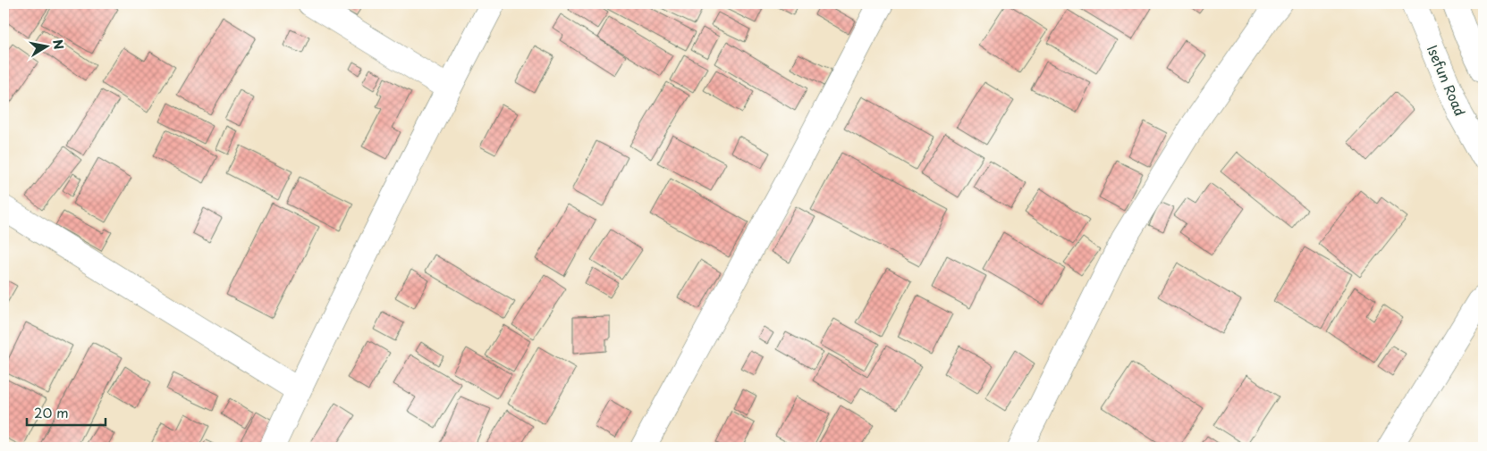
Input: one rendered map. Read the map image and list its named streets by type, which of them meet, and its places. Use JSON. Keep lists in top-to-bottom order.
{
  "streets": {
    "street": ["Isefun Road"]
  },
  "scale_bar": "20 m",
  "north": "right"
}
